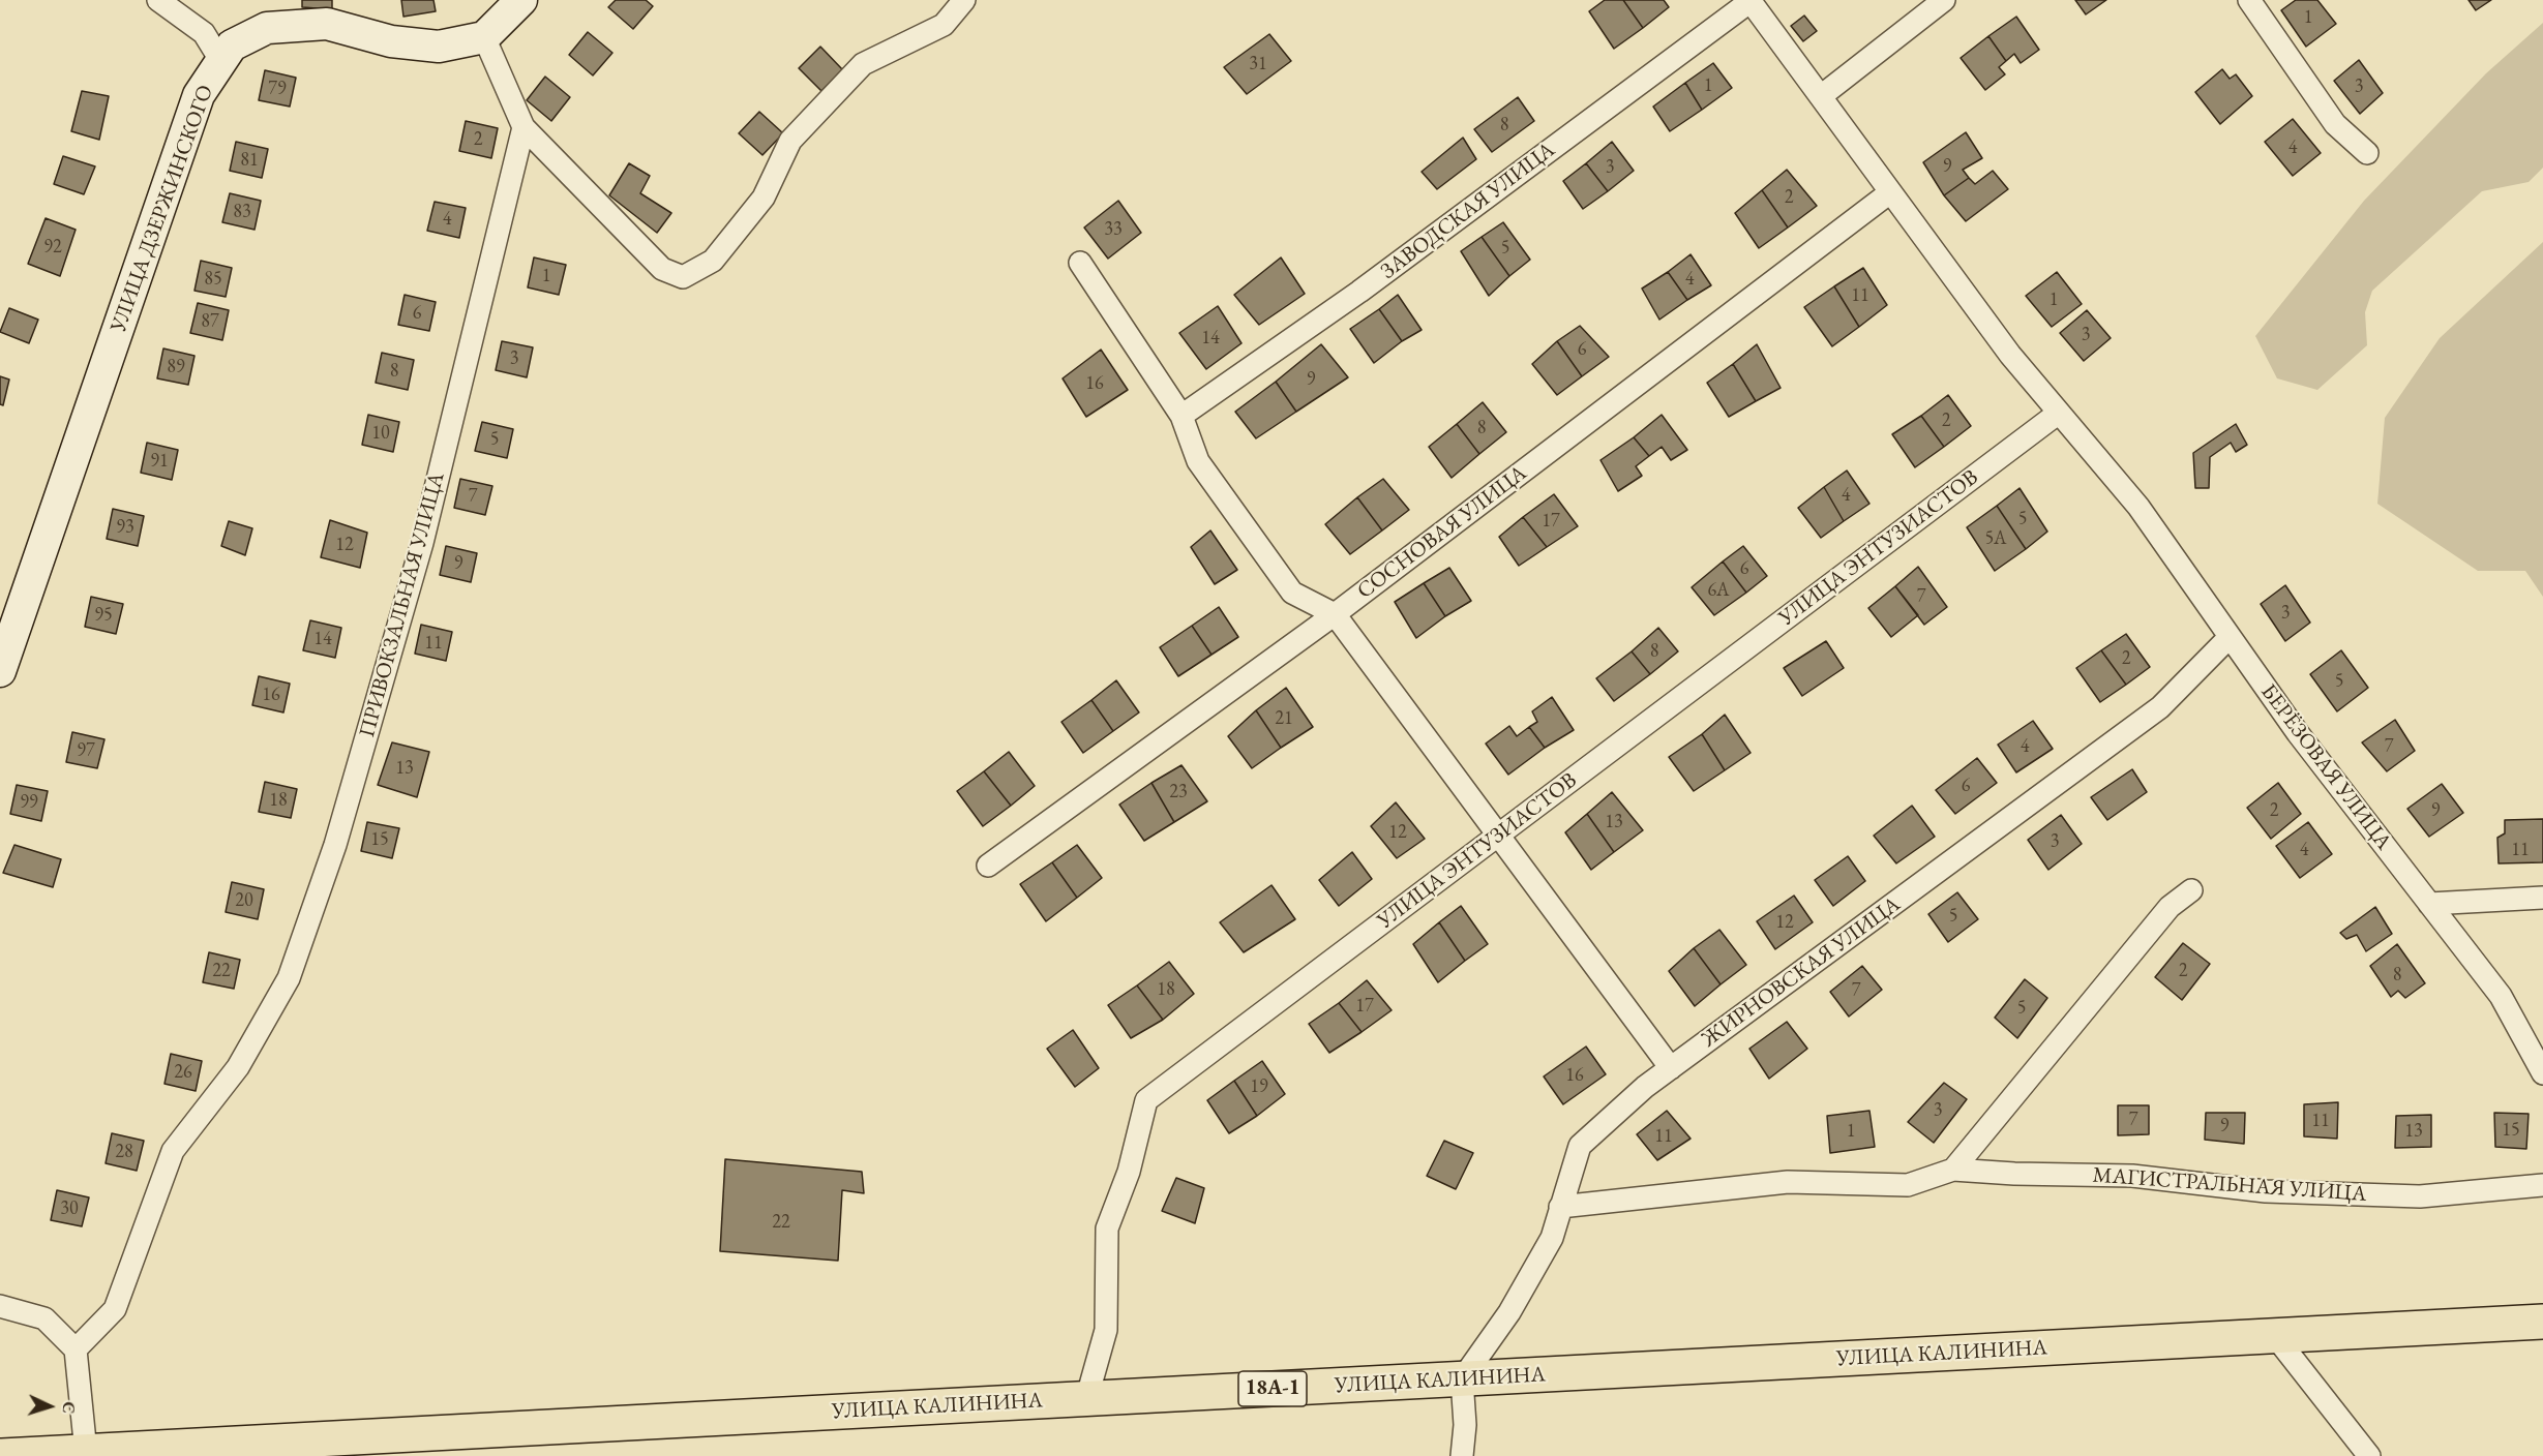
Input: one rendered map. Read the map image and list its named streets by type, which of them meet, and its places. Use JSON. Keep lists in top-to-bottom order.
{
  "streets": {
    "main road": ["УЛИЦА КАЛИНИНА", "18А-1"],
    "street": [
      "УЛИЦА ДЗЕРЖИНСКОГО",
      "ЗАВОДСКАЯ УЛИЦА",
      "СОСНОВАЯ УЛИЦА",
      "УЛИЦА ЭНТУЗИАСТОВ",
      "ПРИВОКЗАЛЬНАЯ УЛИЦА",
      "БЕРЁЗОВАЯ УЛИЦА",
      "ЖИРНОВСКАЯ УЛИЦА",
      "МАГИСТРАЛЬНАЯ УЛИЦА"
    ]
  },
  "crossings": [
    ["ЗАВОДСКАЯ УЛИЦА", "БЕРЁЗОВАЯ УЛИЦА"],
    ["СОСНОВАЯ УЛИЦА", "БЕРЁЗОВАЯ УЛИЦА"],
    ["УЛИЦА ЭНТУЗИАСТОВ", "БЕРЁЗОВАЯ УЛИЦА"],
    ["УЛИЦА ЭНТУЗИАСТОВ", "УЛИЦА КАЛИНИНА"],
    ["БЕРЁЗОВАЯ УЛИЦА", "ЖИРНОВСКАЯ УЛИЦА"],
    ["ЖИРНОВСКАЯ УЛИЦА", "МАГИСТРАЛЬНАЯ УЛИЦА"],
    ["ЖИРНОВСКАЯ УЛИЦА", "УЛИЦА КАЛИНИНА"]
  ],
  "house_numbers": [
    "1",
    "31",
    "1",
    "3",
    "79",
    "8",
    "2",
    "4",
    "81",
    "9",
    "3",
    "2",
    "83",
    "4",
    "33",
    "92",
    "5",
    "1",
    "85",
    "4",
    "11",
    "1",
    "6",
    "87",
    "3",
    "14",
    "6",
    "3",
    "89",
    "8",
    "9",
    "16",
    "2",
    "8",
    "10",
    "5",
    "91",
    "4",
    "7",
    "5",
    "17",
    "93",
    "5А",
    "12",
    "9",
    "6",
    "6А",
    "7",
    "3",
    "95",
    "14",
    "11",
    "8",
    "2",
    "5",
    "16",
    "21",
    "4",
    "7",
    "97",
    "13",
    "6",
    "23",
    "18",
    "99",
    "2",
    "9",
    "13",
    "12",
    "15",
    "3",
    "4",
    "11",
    "20",
    "5",
    "12",
    "22",
    "2",
    "8",
    "18",
    "7",
    "17",
    "5",
    "26",
    "16",
    "19",
    "3",
    "7",
    "11",
    "9",
    "15",
    "1",
    "13",
    "11",
    "28",
    "30",
    "22"
  ],
  "north": "right"
}
